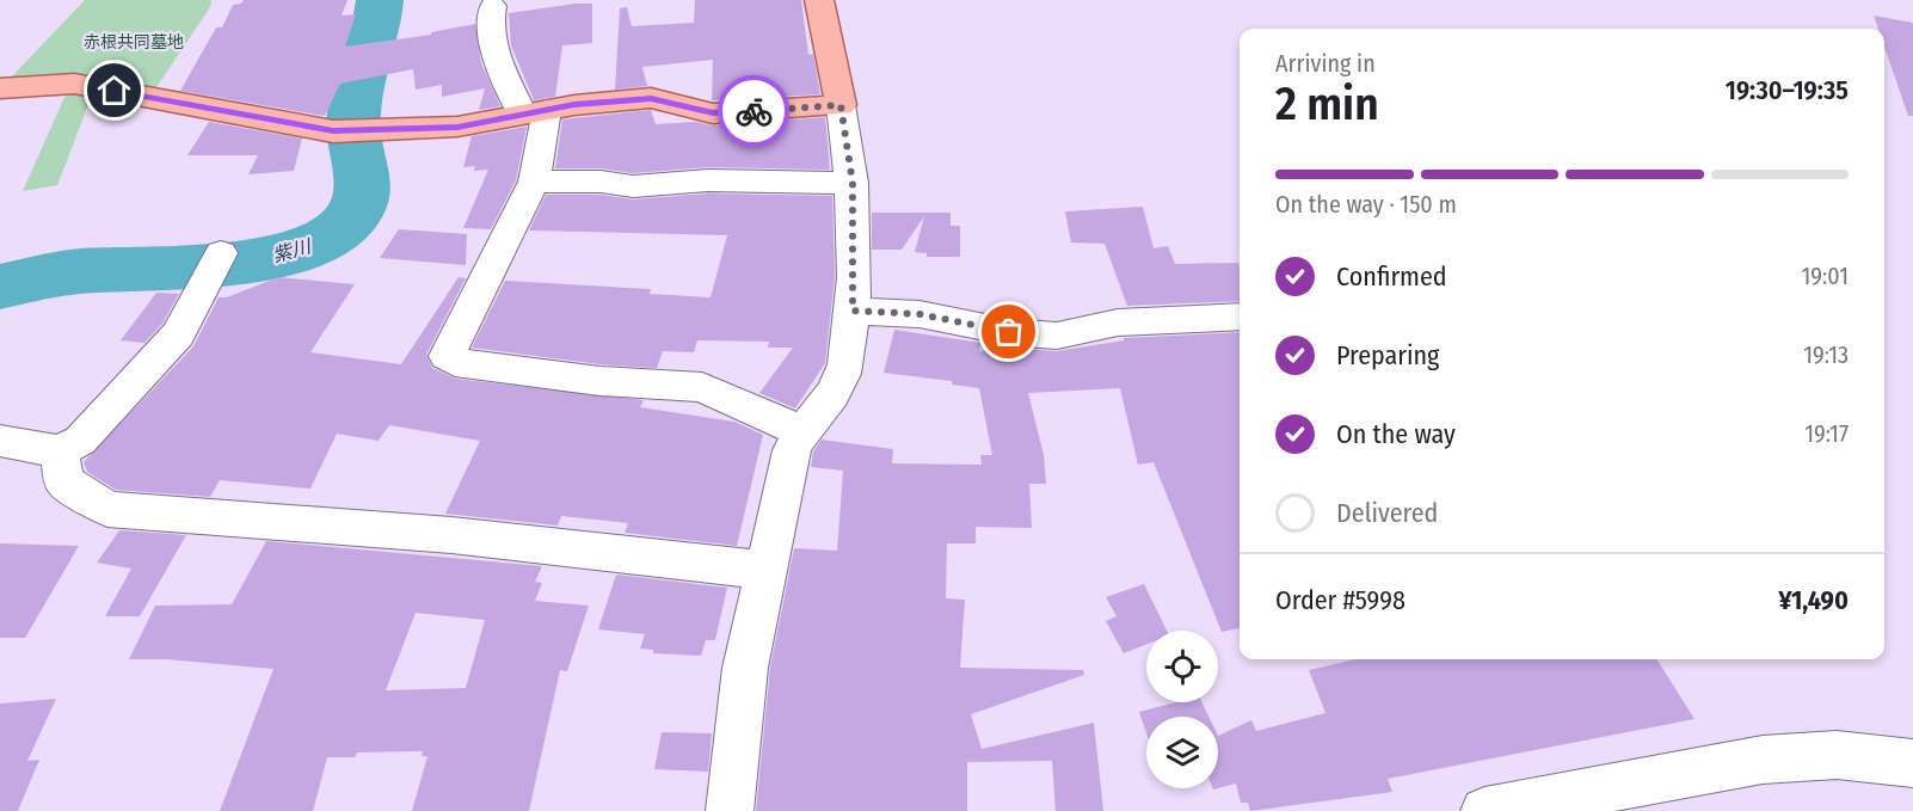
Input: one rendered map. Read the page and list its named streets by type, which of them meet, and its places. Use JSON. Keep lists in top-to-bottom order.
{
  "water": ["紫川"],
  "parks": ["赤根共同墓地"],
  "page": {
    "heading": ["2 min", "Arriving in", "19:30–19:35"],
    "panel": ["Order #5998", "¥1,490"],
    "bar": "On the way · 150 m",
    "list": [
      ["Confirmed", "19:01"],
      ["Preparing", "19:13"],
      ["On the way", "19:17"],
      "Delivered"
    ]
  }
}
